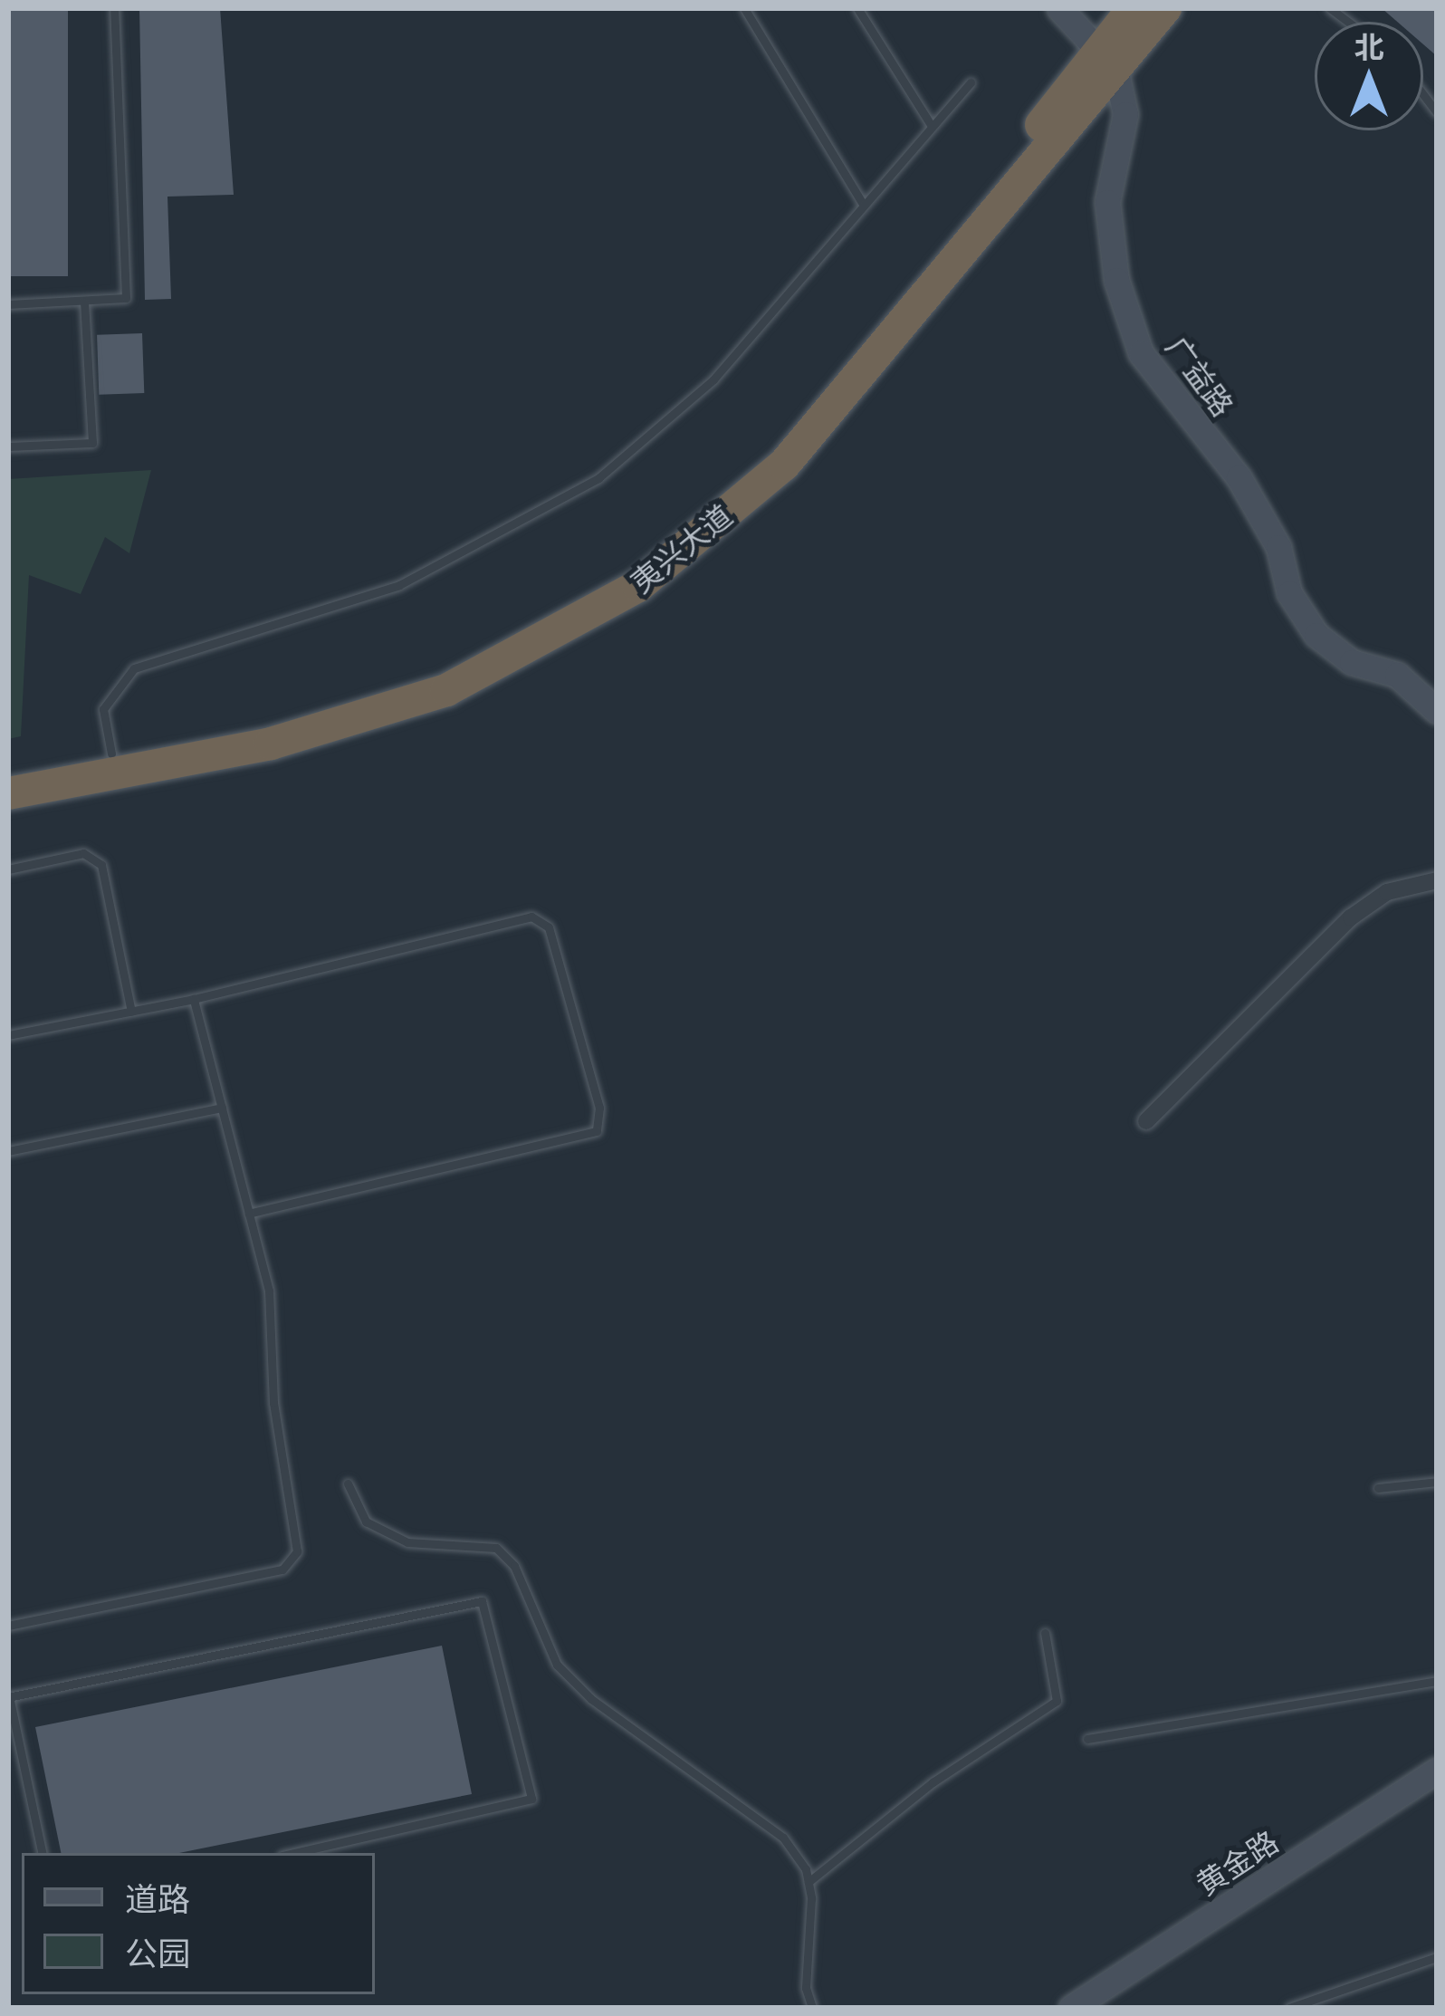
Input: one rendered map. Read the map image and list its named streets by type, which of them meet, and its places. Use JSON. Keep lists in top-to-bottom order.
{
  "streets": {
    "highway": ["夷兴大道"],
    "street": ["广益路", "黄金路"]
  },
  "crossings": [
    ["广益路", "夷兴大道"]
  ],
  "legend": ["道路", "公园"],
  "north": "top"
}
